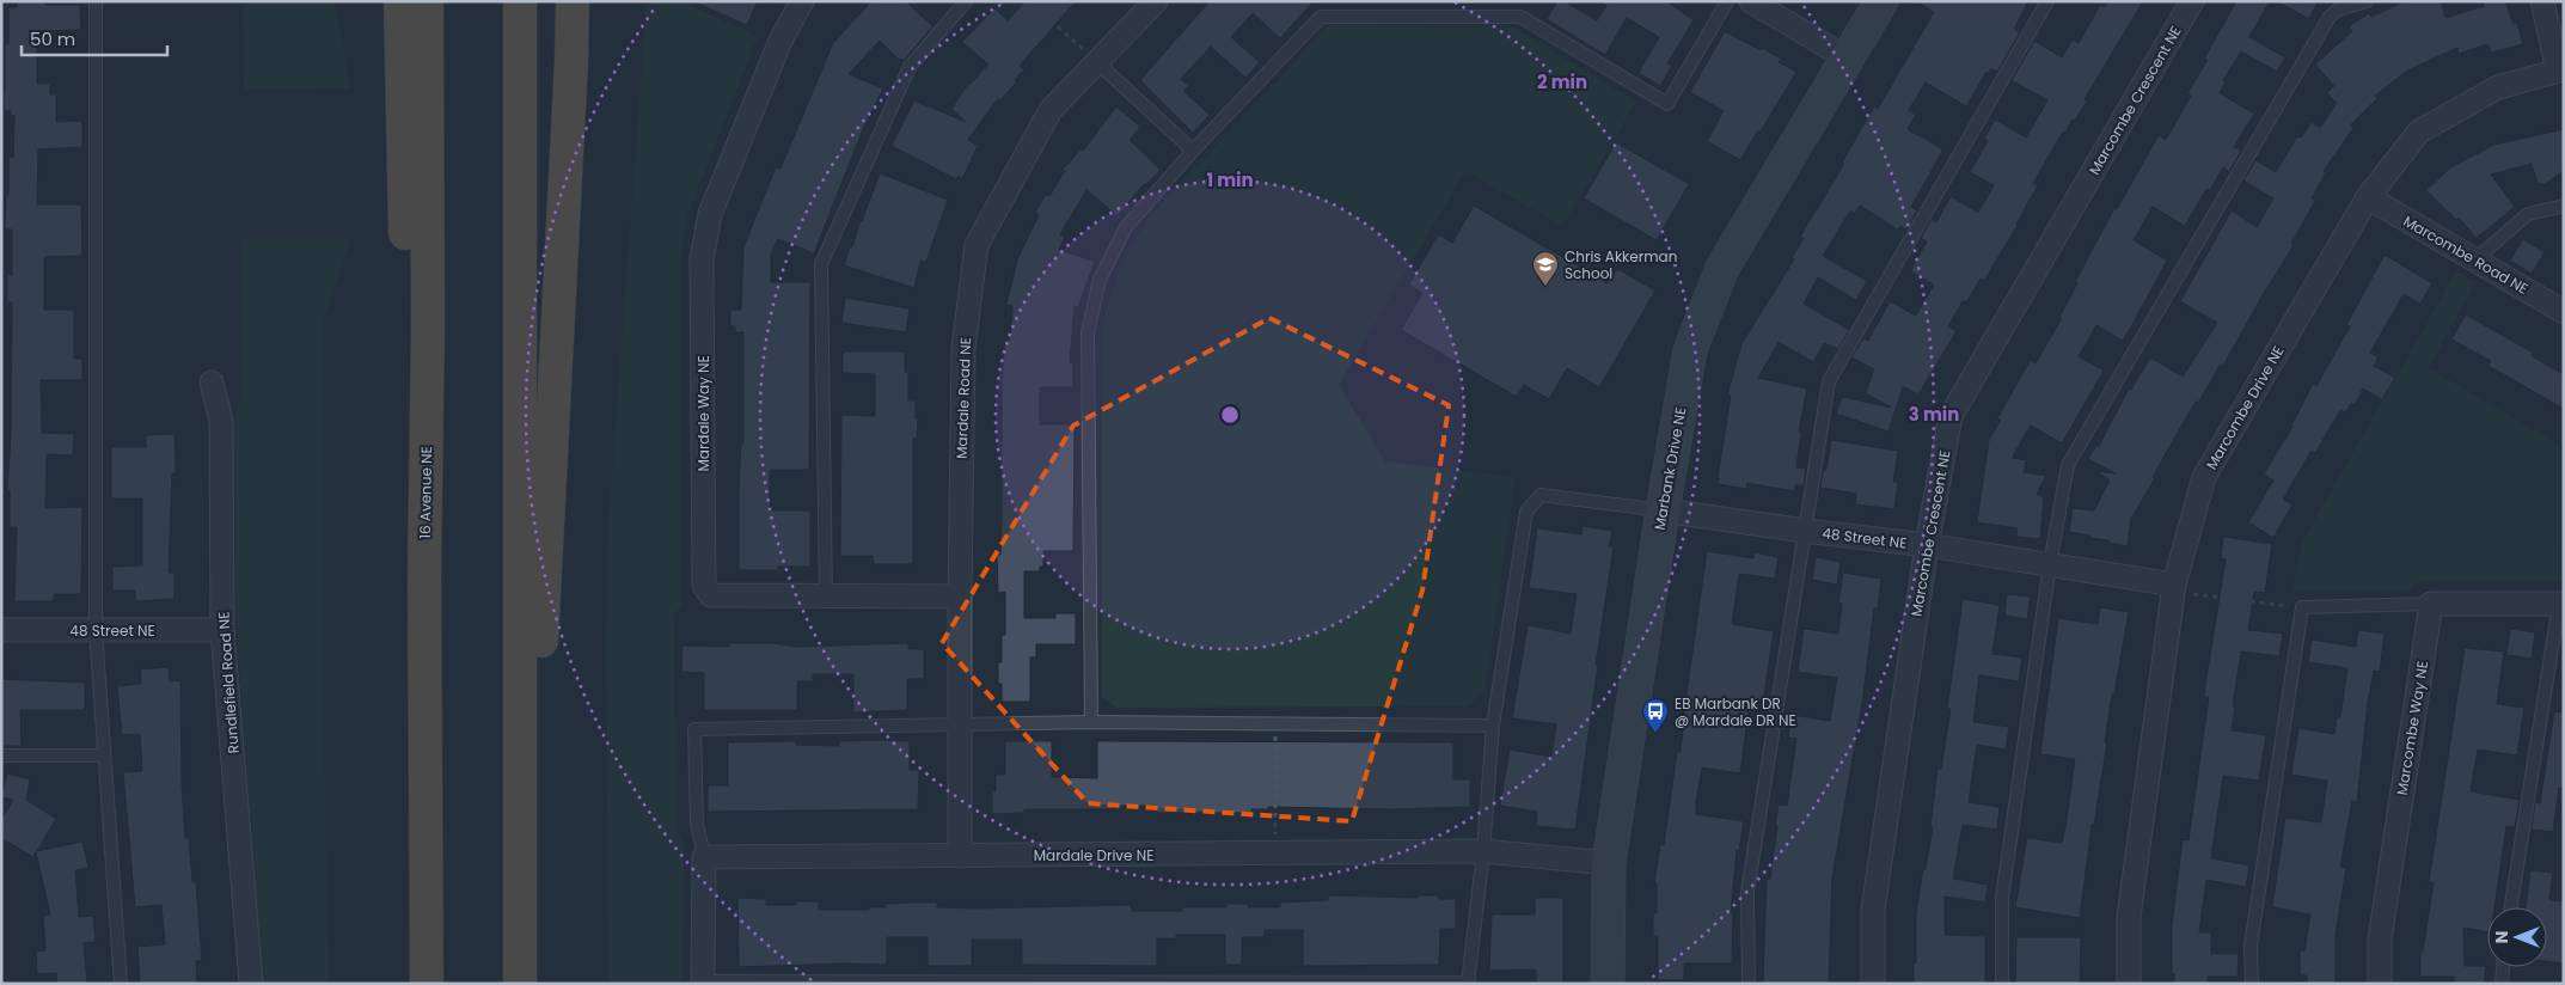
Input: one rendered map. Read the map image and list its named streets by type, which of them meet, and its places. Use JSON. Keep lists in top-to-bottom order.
{
  "streets": {
    "highway": ["16 Avenue NE"],
    "street": [
      "Marcombe Crescent NE",
      "Marcombe Road NE",
      "Mardale Road NE",
      "Marcombe Drive NE",
      "Mardale Way NE",
      "Marbank Drive NE",
      "48 Street NE",
      "Rundlefield Road NE",
      "Marcombe Way NE",
      "Mardale Drive NE"
    ]
  },
  "crossings": [
    ["Marcombe Crescent NE", "48 Street NE"],
    ["Marcombe Road NE", "Marcombe Drive NE"],
    ["Mardale Road NE", "Mardale Way NE"],
    ["Mardale Road NE", "Mardale Drive NE"],
    ["Marcombe Drive NE", "48 Street NE"],
    ["Marbank Drive NE", "48 Street NE"],
    ["Marbank Drive NE", "Mardale Drive NE"],
    ["48 Street NE", "Rundlefield Road NE"]
  ],
  "places": {
    "school or university": ["Chris Akkerman School"],
    "bus stop": ["EB Marbank DR @ Mardale DR NE"]
  },
  "scale_bar": "50 m",
  "north": "left",
  "rings": ["2 min", "1 min", "3 min"]
}
